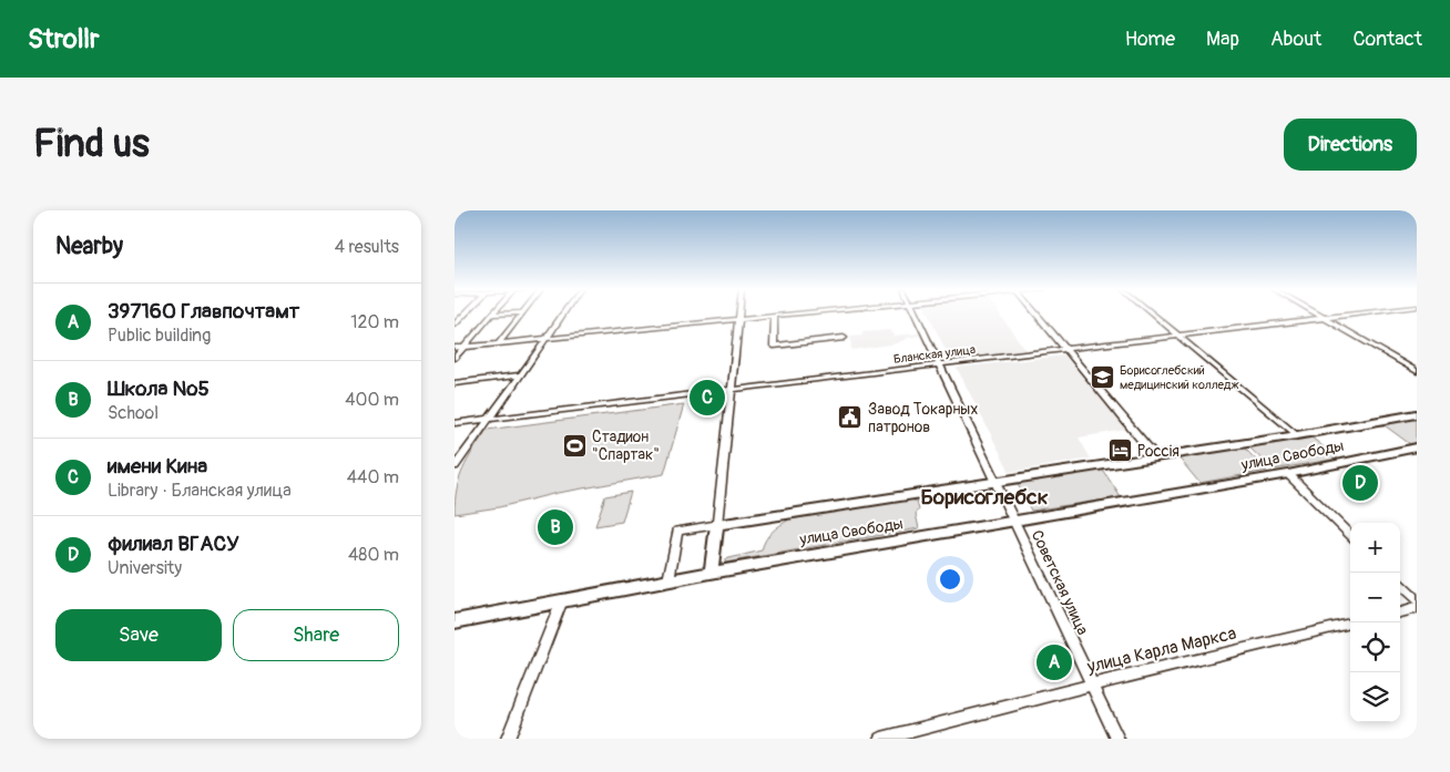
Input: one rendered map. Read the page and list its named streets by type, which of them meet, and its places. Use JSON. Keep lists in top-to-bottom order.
{
  "streets": {
    "main road": ["улица Свободы"],
    "street": ["Бланская улица", "Советская улица", "улица Карла Маркса"]
  },
  "crossings": [
    ["Бланская улица", "Советская улица"],
    ["улица Свободы", "Советская улица"],
    ["Советская улица", "улица Карла Маркса"]
  ],
  "districts": ["Борисоглебск"],
  "places": {
    "school or university": ["Борисоглебский медицинский колледж"],
    "public building": ["Завод Токарных патронов"],
    "sports": ["Стадион \"Спартак\""],
    "hotel": ["Россiя"]
  },
  "page": {
    "header": "Strollr",
    "nav": [
      "Home",
      "Map",
      "About",
      "Contact"
    ],
    "buttons": [
      "Directions",
      ["Save", "Share"]
    ],
    "title": "Find us",
    "heading": ["Nearby", "4 results"],
    "list": [
      {
        "mark": "A",
        "name": "397160 Главпочтамт",
        "note": "Public building",
        "value": "120 m"
      },
      {
        "mark": "B",
        "name": "Школа №5",
        "note": "School",
        "value": "400 m"
      },
      {
        "mark": "C",
        "name": "имени Кина",
        "note": "Library · Бланская улица",
        "value": "440 m"
      },
      {
        "mark": "D",
        "name": "филиал ВГАСУ",
        "note": "University",
        "value": "480 m"
      }
    ],
    "pins": [
      "C",
      "D",
      "B",
      "A"
    ],
    "map_buttons": ["+", "−"]
  }
}
